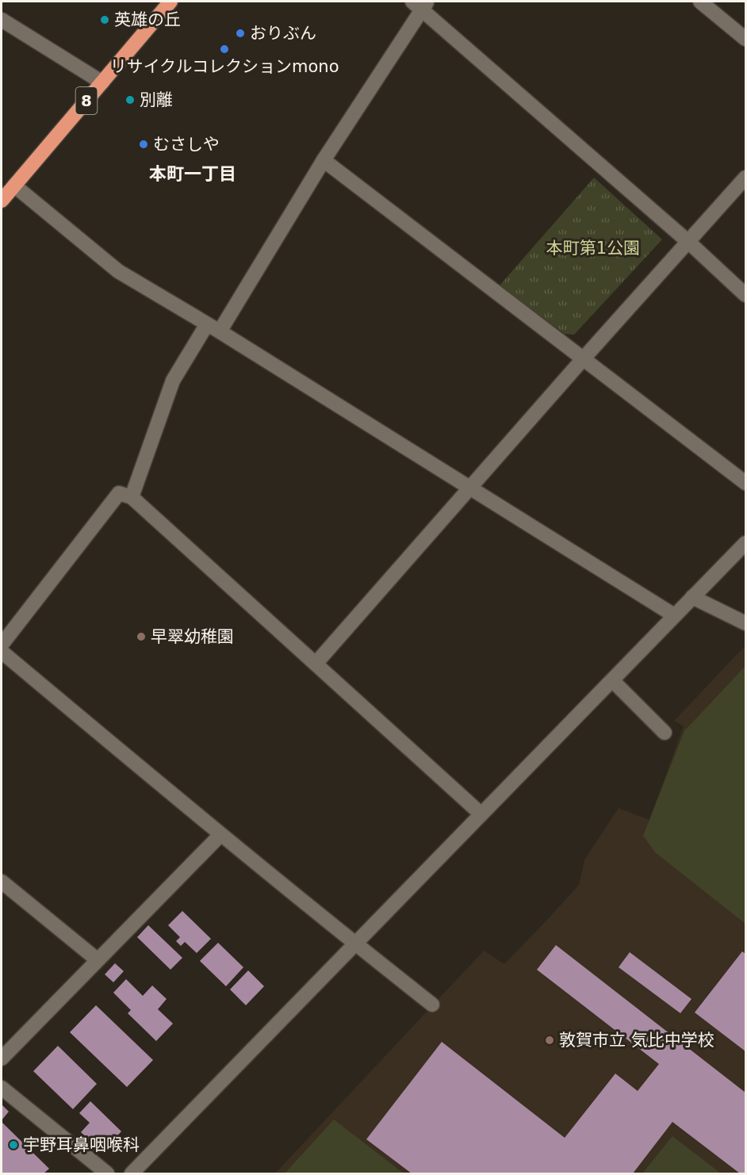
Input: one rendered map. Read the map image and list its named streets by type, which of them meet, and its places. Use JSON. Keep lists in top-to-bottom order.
{
  "streets": {
    "highway": ["8"]
  },
  "districts": ["本町一丁目"],
  "parks": ["本町第1公園"],
  "places": [
    "英雄の丘",
    "おりぶん",
    "リサイクルコレクションmono",
    "別離",
    "むさしや",
    "早翠幼稚園",
    "敦賀市立 気比中学校",
    "宇野耳鼻咽喉科"
  ]
}
